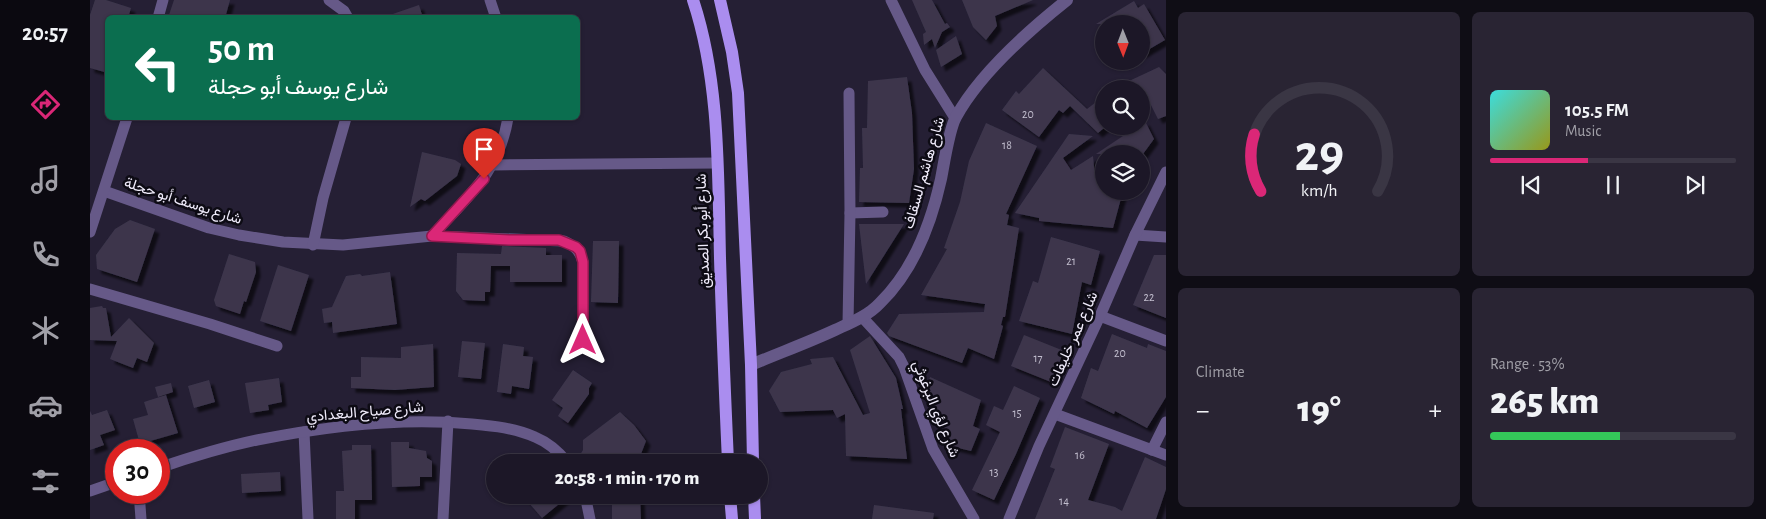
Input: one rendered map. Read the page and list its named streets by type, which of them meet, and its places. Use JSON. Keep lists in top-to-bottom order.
{
  "streets": {
    "main road": ["شارع أبو بكر الصديق"],
    "street": [
      "شارع هاشم السقاف",
      "شارع يوسف أبو حجلة",
      "شارع عمر خليفات",
      "شارع لؤي البرغوثي",
      "شارع صياح البغدادي"
    ]
  },
  "crossings": [
    ["شارع هاشم السقاف", "شارع لؤي البرغوثي"]
  ],
  "house_numbers": [
    "20",
    "18",
    "21",
    "22",
    "20",
    "17",
    "15",
    "16",
    "13",
    "14"
  ],
  "north": "bottom",
  "page": {
    "tabs": "20:57",
    "turn": ["50 m", "شارع يوسف أبو حجلة"],
    "song": ["105.5 FM", "Music"],
    "tile": [
      "Climate",
      ["Range · 53%", "265 km"]
    ],
    "heat": ["−", "19°", "+"],
    "limit": "30",
    "trip": "20:58 · 1 min · 170 m",
    "gauge": ["29", "km/h"]
  }
}
